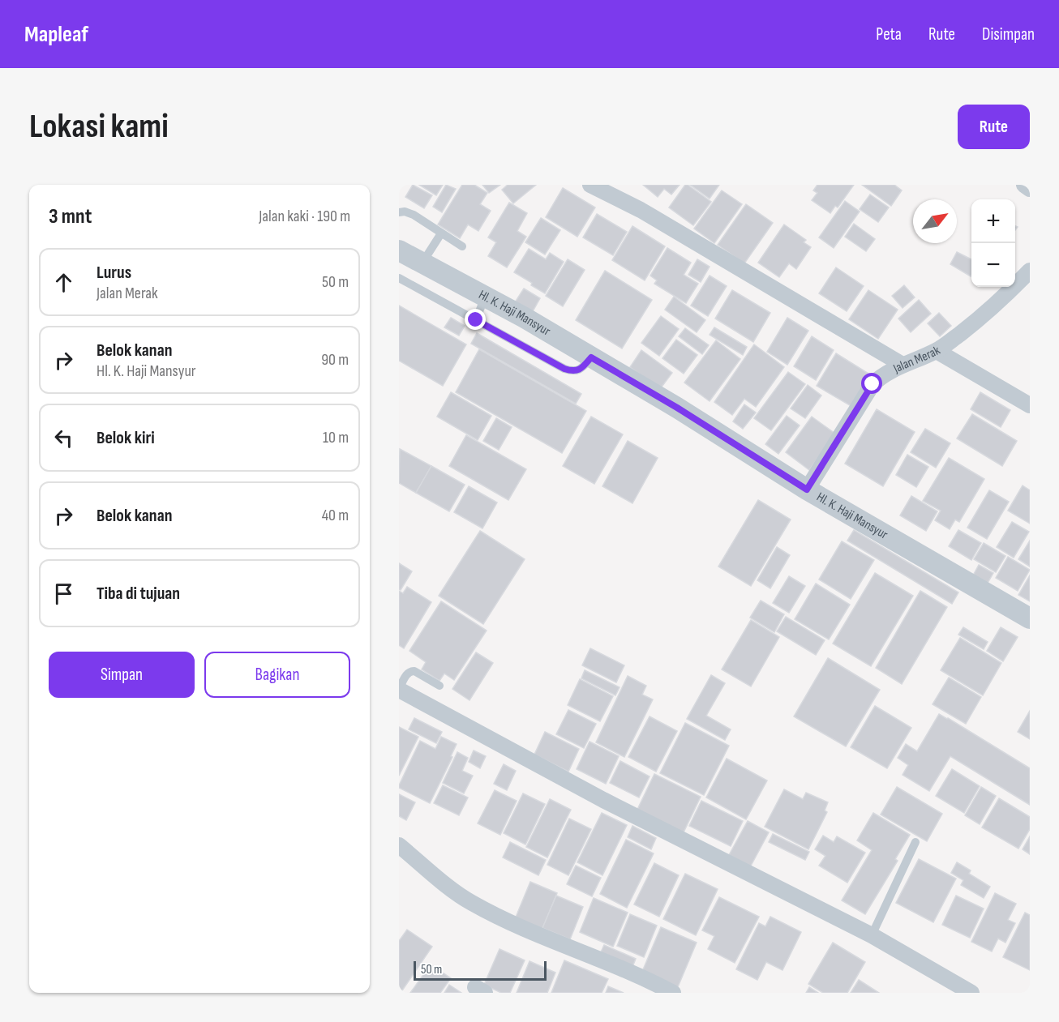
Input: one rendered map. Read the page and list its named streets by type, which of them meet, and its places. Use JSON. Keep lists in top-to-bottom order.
{
  "streets": {
    "street": ["Hl. K. Haji Mansyur", "Jalan Merak"]
  },
  "crossings": [
    ["Hl. K. Haji Mansyur", "Jalan Merak"]
  ],
  "scale_bar": "50 m",
  "north": "top right",
  "page": {
    "header": "Mapleaf",
    "nav": ["Peta", "Rute", "Disimpan"],
    "buttons": [
      "Rute",
      ["Simpan", "Bagikan"]
    ],
    "title": "Lokasi kami",
    "heading": ["3 mnt", "Jalan kaki · 190 m"],
    "map_buttons": ["+", "−"],
    "list": [
      ["Lurus", "Jalan Merak", "50 m"],
      ["Belok kanan", "Hl. K. Haji Mansyur", "90 m"],
      ["Belok kiri", "10 m"],
      ["Belok kanan", "40 m"],
      "Tiba di tujuan"
    ],
    "scale": "50 m"
  }
}
